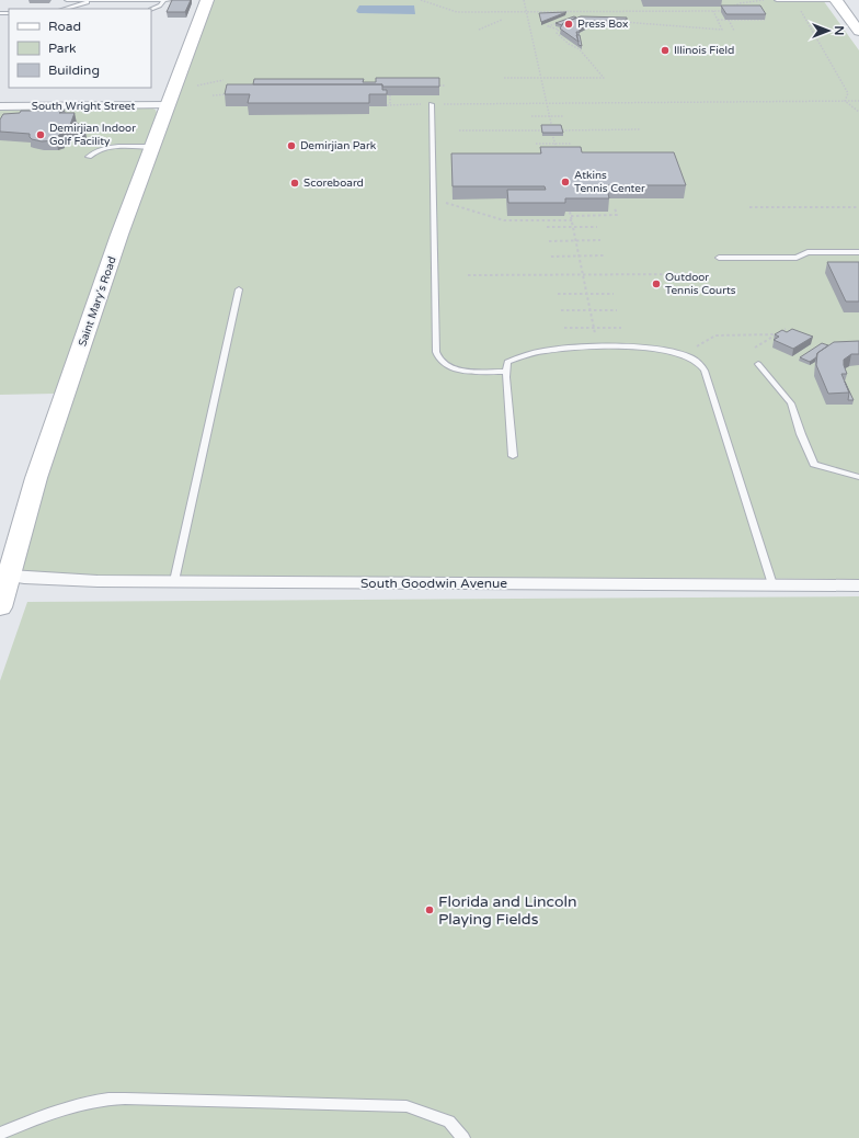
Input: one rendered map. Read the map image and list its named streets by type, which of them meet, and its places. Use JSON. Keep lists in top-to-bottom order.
{
  "streets": {
    "street": ["South Wright Street", "Saint Mary's Road", "South Goodwin Avenue"]
  },
  "crossings": [
    ["South Wright Street", "Saint Mary's Road"],
    ["Saint Mary's Road", "South Goodwin Avenue"]
  ],
  "places": [
    "Press Box",
    "Illinois Field",
    "Demirjian Indoor Golf Facility",
    "Demirjian Park",
    "Atkins Tennis Center",
    "Scoreboard",
    "Outdoor Tennis Courts",
    "Florida and Lincoln Playing Fields"
  ],
  "legend": ["Road", "Park", "Building"],
  "north": "right"
}
